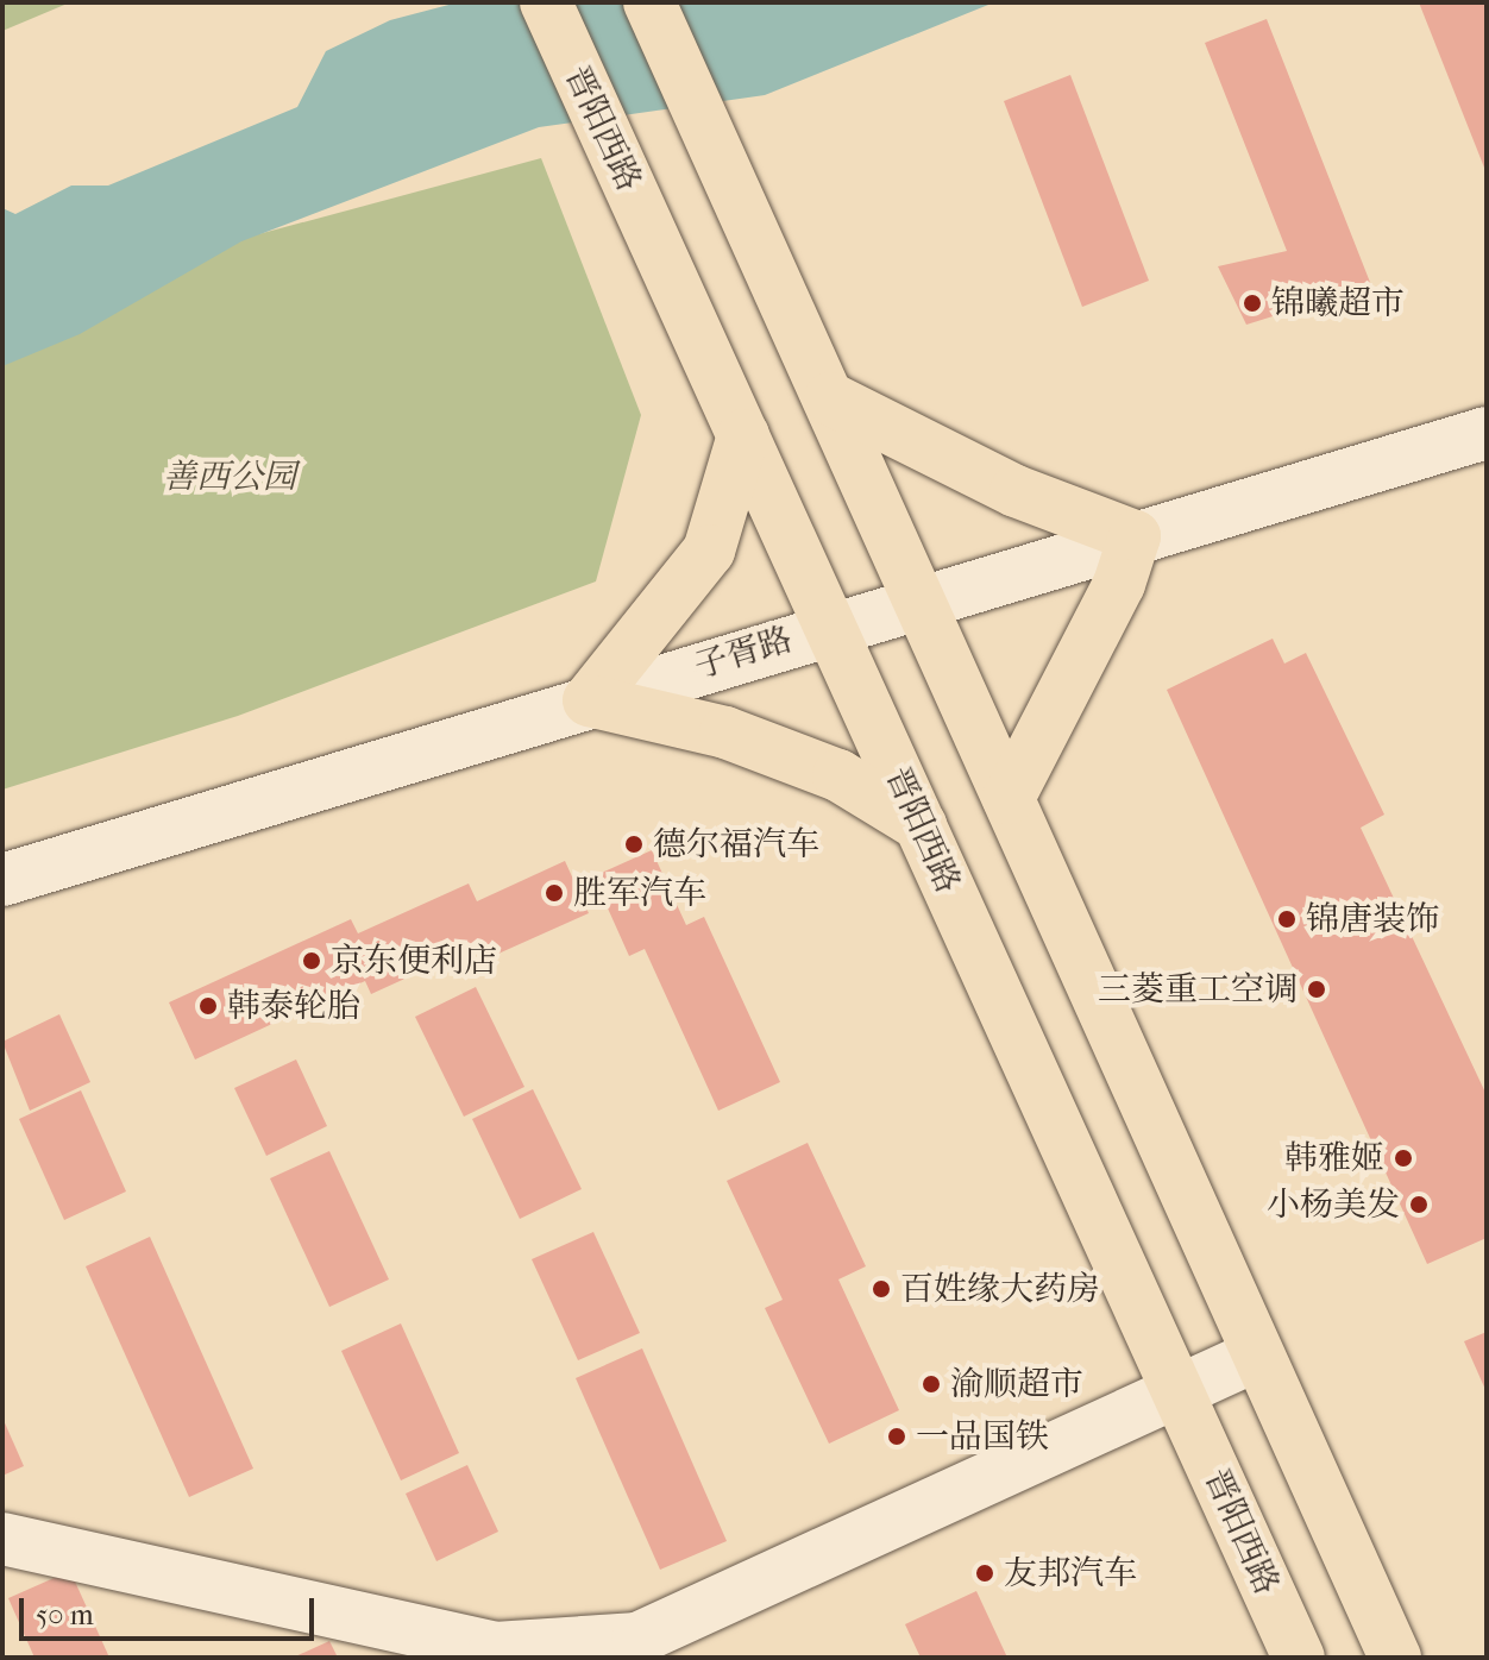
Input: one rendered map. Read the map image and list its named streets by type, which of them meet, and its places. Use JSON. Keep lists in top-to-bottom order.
{
  "streets": {
    "main road": ["晋阳西路"],
    "street": ["子胥路"]
  },
  "crossings": [
    ["晋阳西路", "子胥路"]
  ],
  "parks": ["善西公园"],
  "places": [
    "锦曦超市",
    "德尔福汽车",
    "胜军汽车",
    "锦唐装饰",
    "京东便利店",
    "三菱重工空调",
    "韩泰轮胎",
    "韩雅姬",
    "小杨美发",
    "百姓缘大药房",
    "渝顺超市",
    "一品国铁",
    "友邦汽车"
  ],
  "scale_bar": "50 m"
}
